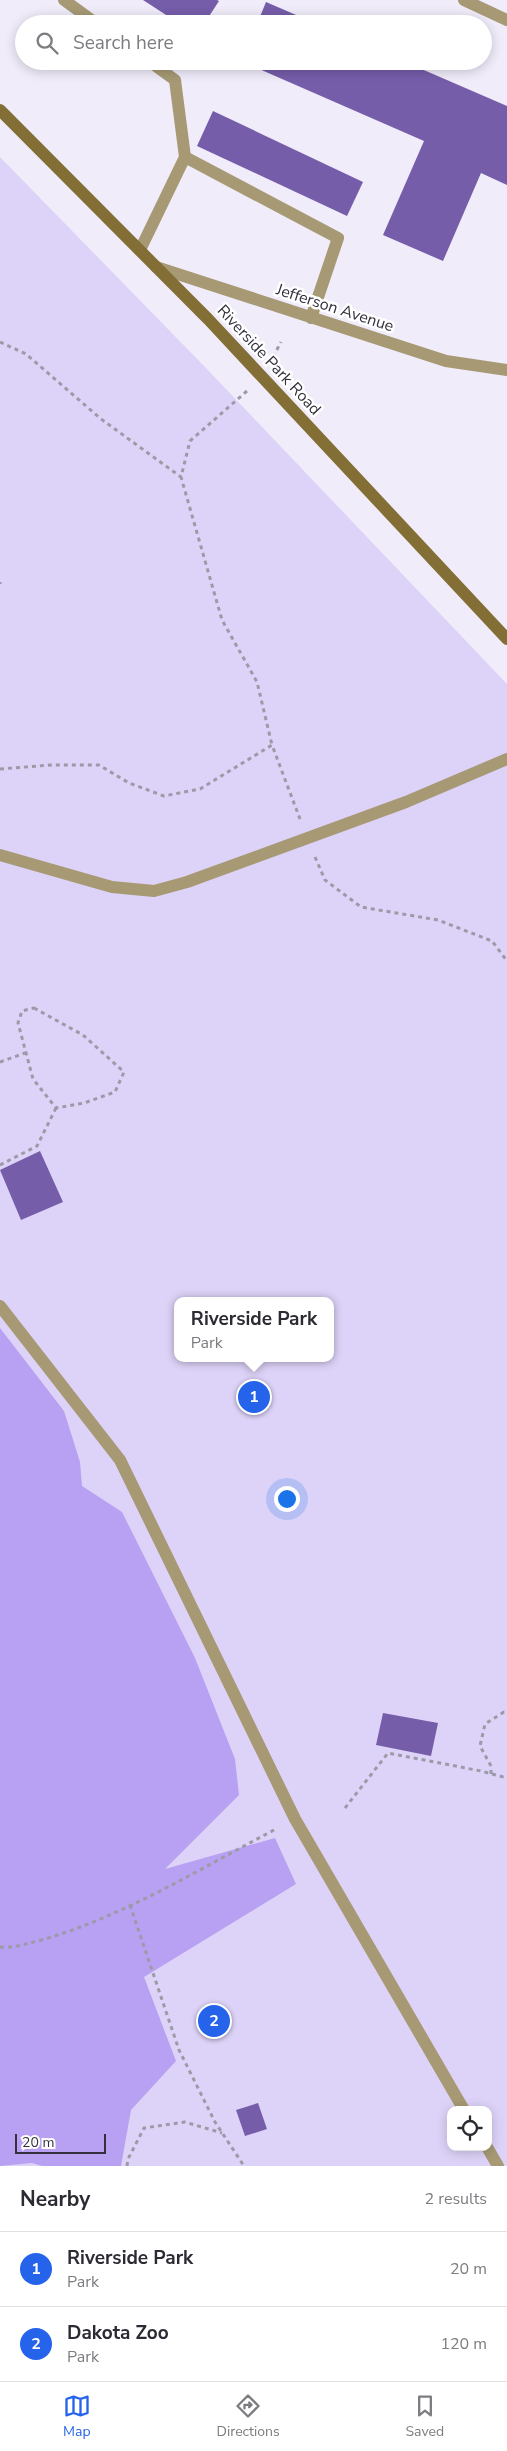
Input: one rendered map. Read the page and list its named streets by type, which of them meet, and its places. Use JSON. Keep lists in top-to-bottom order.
{
  "streets": {
    "main road": ["Riverside Park Road"],
    "street": ["Jefferson Avenue"]
  },
  "crossings": [
    ["Jefferson Avenue", "Riverside Park Road"]
  ],
  "scale_bar": "20 m",
  "page": {
    "search": "Search here",
    "popup": ["Riverside Park", "Park"],
    "pins": ["1", "2"],
    "scale": "20 m",
    "heading": ["Nearby", "2 results"],
    "list": [
      {
        "mark": "1",
        "name": "Riverside Park",
        "note": "Park",
        "value": "20 m"
      },
      {
        "mark": "2",
        "name": "Dakota Zoo",
        "note": "Park",
        "value": "120 m"
      }
    ],
    "nav": ["Map", "Directions", "Saved"]
  }
}
